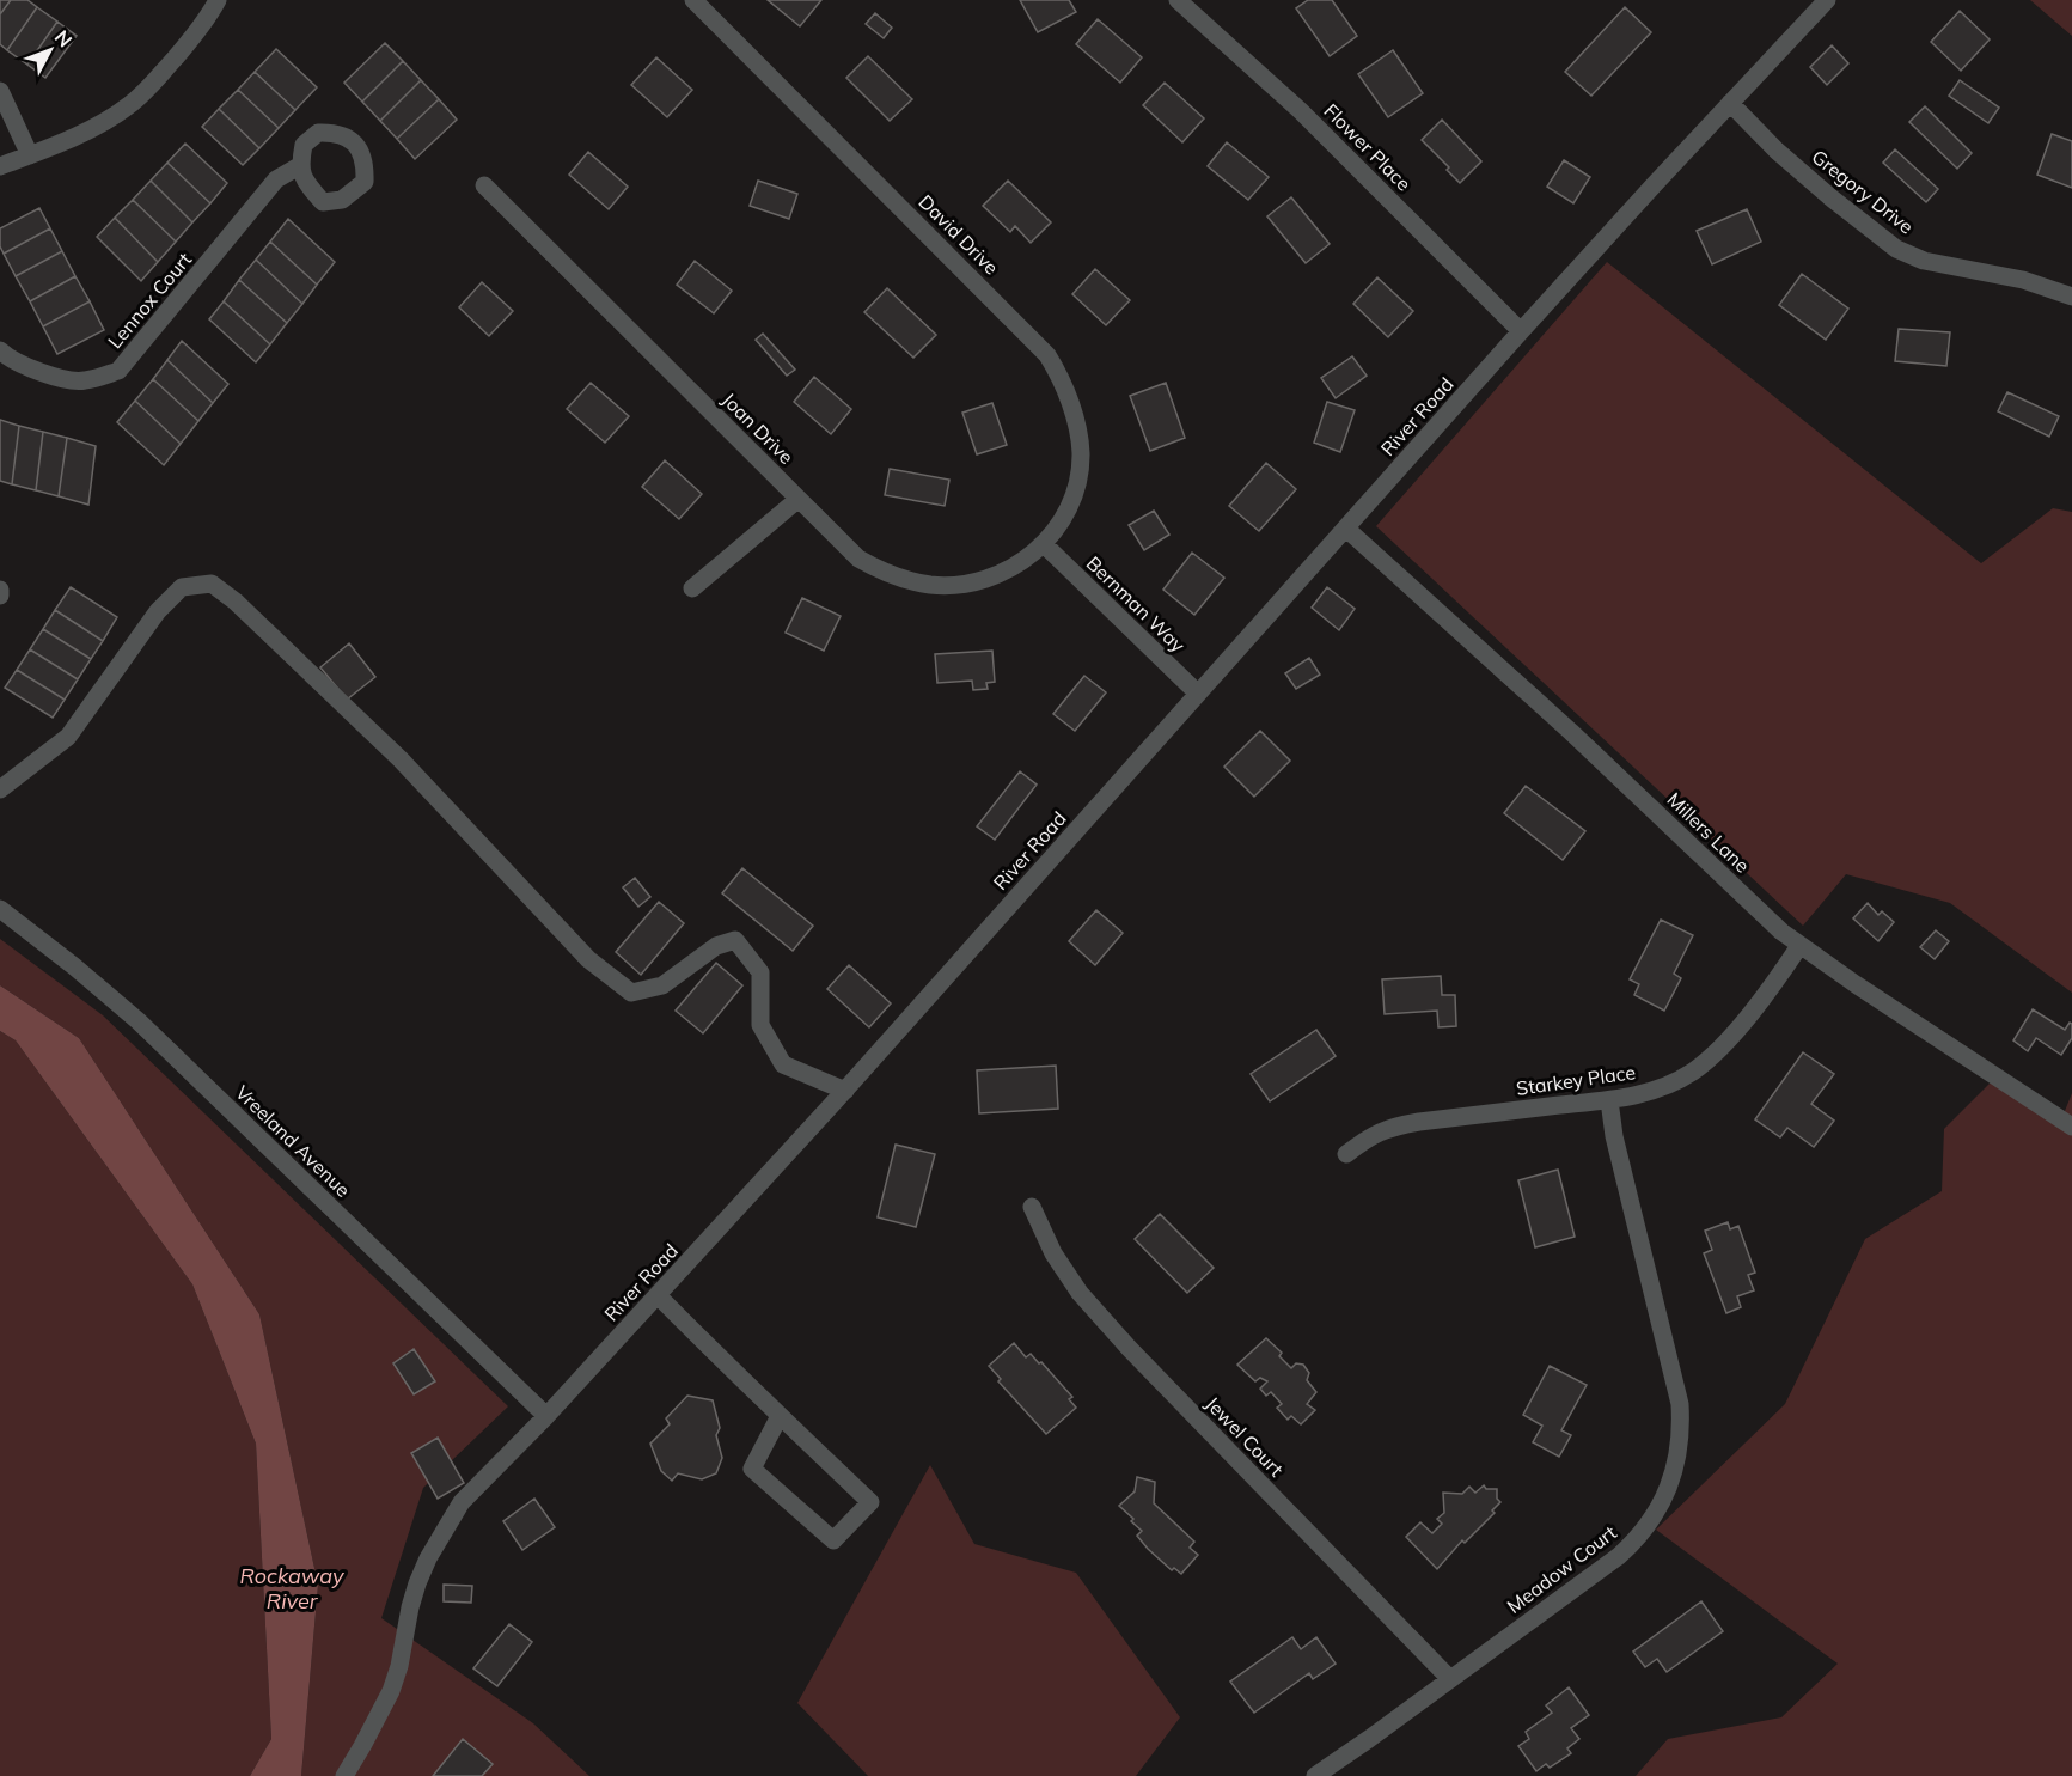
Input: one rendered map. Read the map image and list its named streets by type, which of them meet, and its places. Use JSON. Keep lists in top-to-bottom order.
{
  "streets": {
    "street": [
      "Flower Place",
      "Gregory Drive",
      "David Drive",
      "Lennox Court",
      "River Road",
      "Joan Drive",
      "Bernman Way",
      "Millers Lane",
      "Starkey Place",
      "Vreeland Avenue",
      "Jewel Court",
      "Meadow Court"
    ]
  },
  "crossings": [
    ["Flower Place", "River Road"],
    ["Gregory Drive", "River Road"],
    ["David Drive", "Joan Drive"],
    ["David Drive", "Bernman Way"],
    ["River Road", "Bernman Way"],
    ["River Road", "Millers Lane"],
    ["River Road", "Vreeland Avenue"],
    ["Joan Drive", "Bernman Way"],
    ["Millers Lane", "Starkey Place"],
    ["Starkey Place", "Meadow Court"],
    ["Jewel Court", "Meadow Court"]
  ],
  "water": ["Rockaway River"],
  "north": "top right"
}
